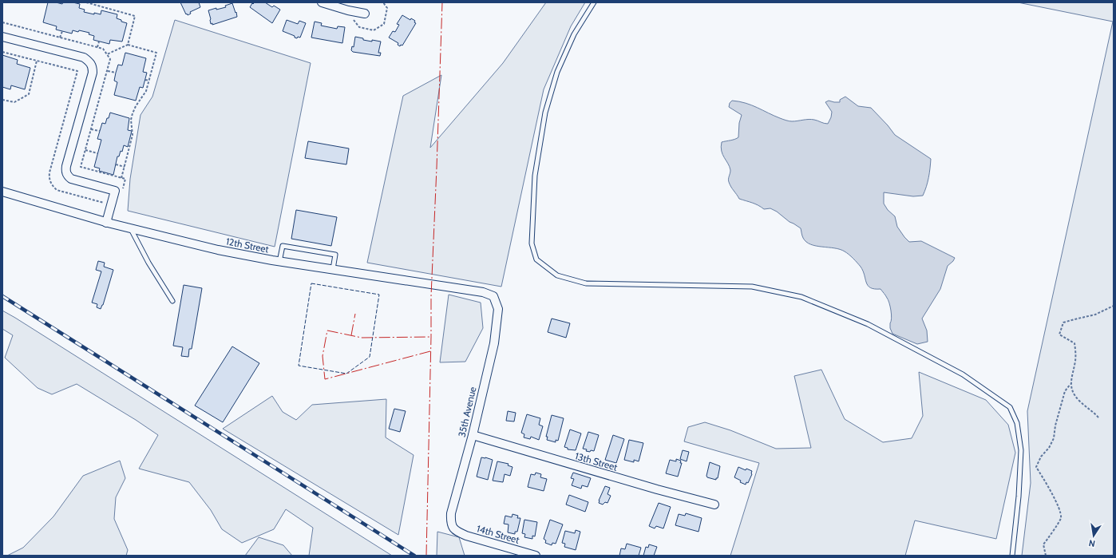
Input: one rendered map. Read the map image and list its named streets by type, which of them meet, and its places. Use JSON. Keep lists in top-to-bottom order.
{
  "streets": {
    "street": [
      "12th Street",
      "35th Avenue",
      "13th Street",
      "14th Street"
    ]
  },
  "crossings": [
    ["12th Street", "35th Avenue"],
    ["35th Avenue", "13th Street"],
    ["35th Avenue", "14th Street"]
  ],
  "north": "bottom"
}
